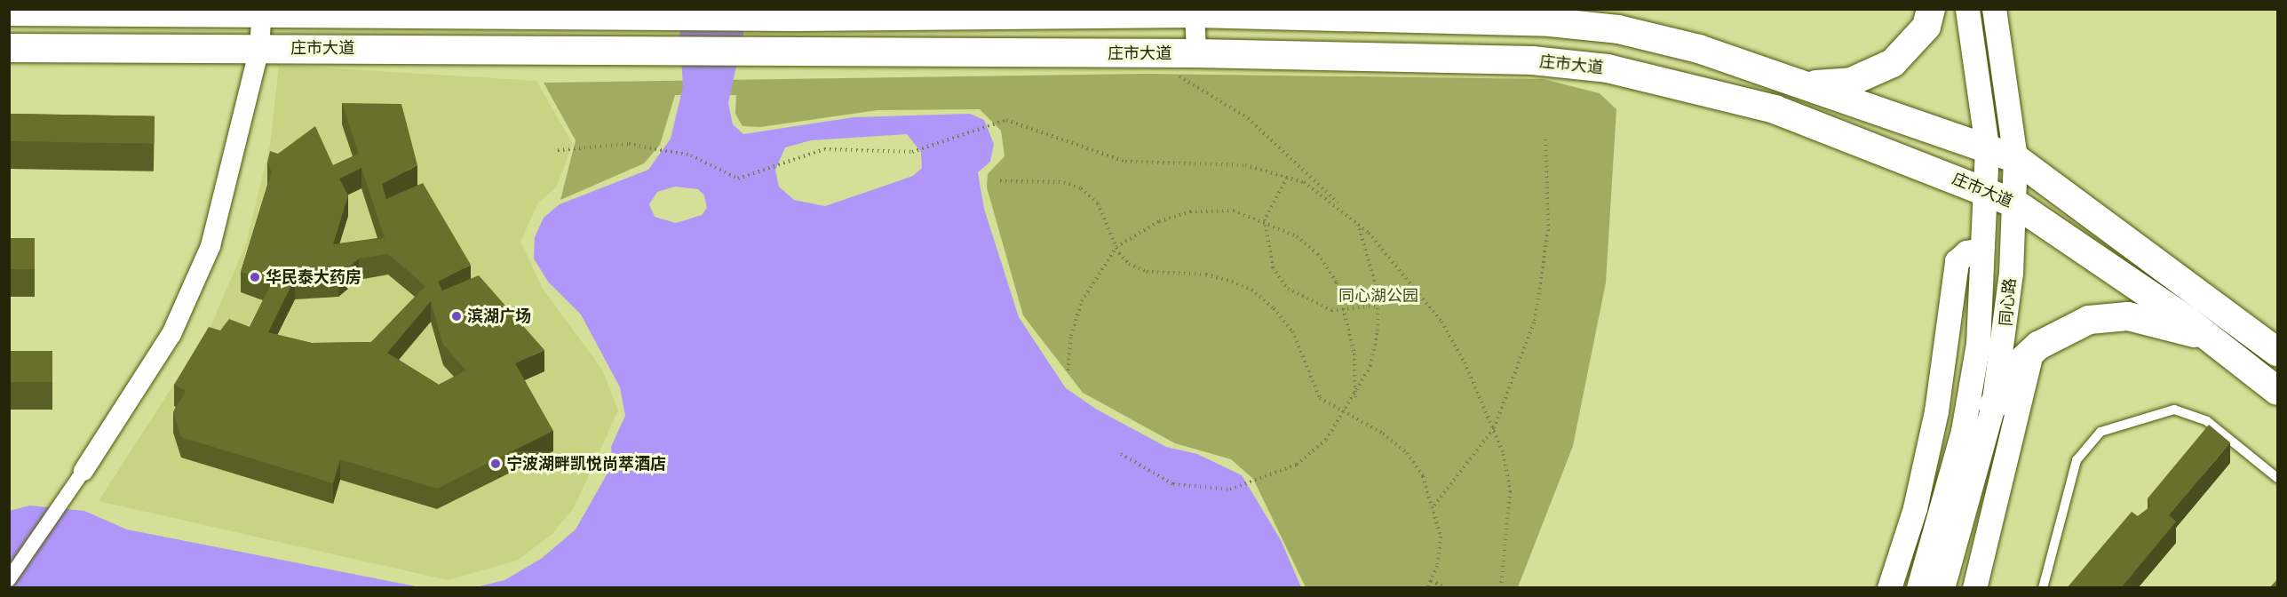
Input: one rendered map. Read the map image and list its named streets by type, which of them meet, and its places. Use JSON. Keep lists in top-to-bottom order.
{
  "streets": {
    "main road": ["庄市大道"],
    "street": ["同心路"]
  },
  "crossings": [
    ["庄市大道", "同心路"]
  ],
  "parks": ["同心湖公园"],
  "places": ["华民泰大药房", "滨湖广场", "宁波湖畔凯悦尚萃酒店"]
}
